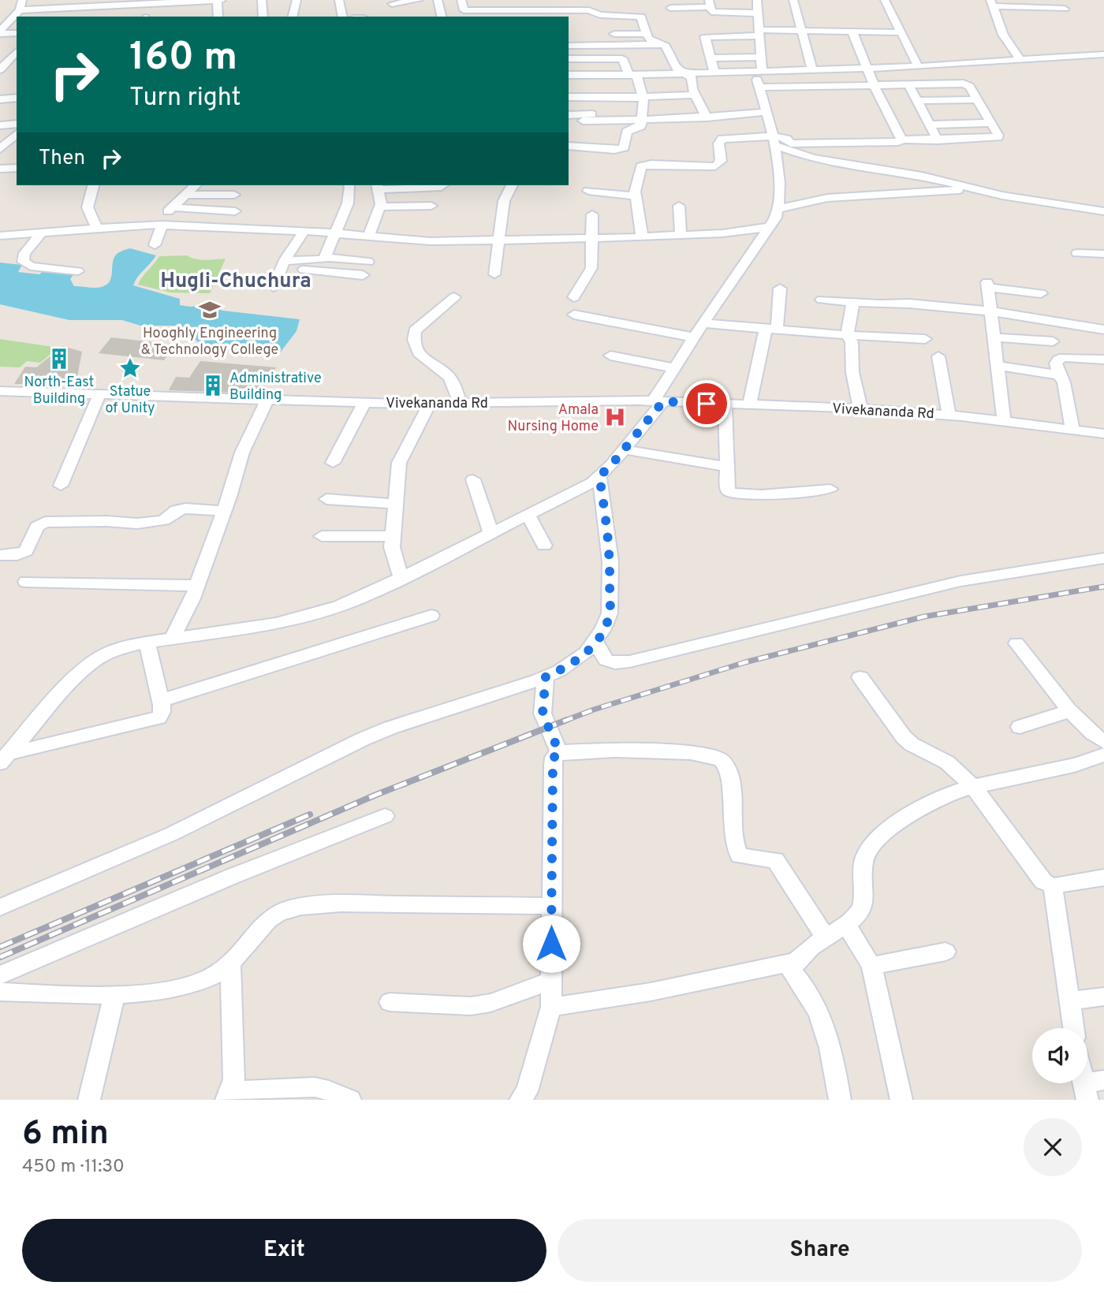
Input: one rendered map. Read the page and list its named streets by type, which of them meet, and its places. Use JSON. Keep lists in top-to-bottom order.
{
  "streets": {
    "street": ["Vivekananda Rd"]
  },
  "districts": ["Hugli-Chuchura"],
  "places": {
    "school or university": ["Hooghly Engineering & Technology College"],
    "building": ["North-East Building", "Administrative Building"],
    "place": ["Statue of Unity"],
    "hospital": ["Amala Nursing Home"]
  },
  "page": {
    "turn": ["160 m", "Turn right"],
    "then": "Then",
    "heading": ["6 min", "450 m · 11:30"],
    "buttons": ["Exit", "Share"]
  }
}
